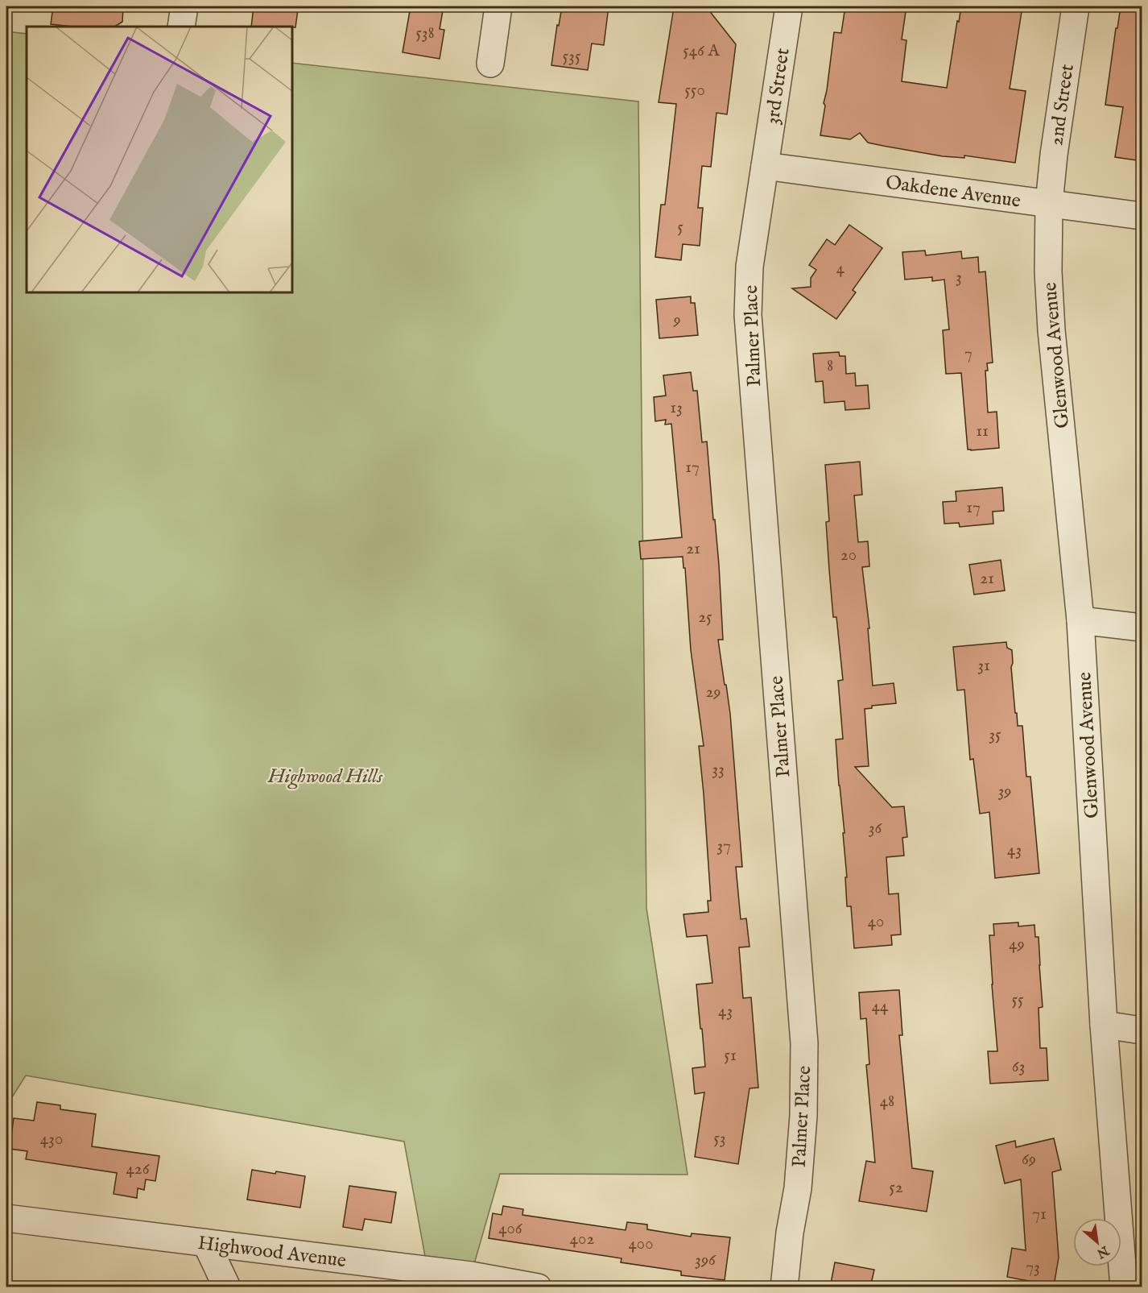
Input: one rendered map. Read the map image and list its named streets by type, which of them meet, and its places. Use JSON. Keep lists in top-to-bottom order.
{
  "streets": {
    "street": [
      "3rd Street",
      "2nd Street",
      "Oakdene Avenue",
      "Palmer Place",
      "Glenwood Avenue",
      "Highwood Avenue"
    ]
  },
  "crossings": [
    ["3rd Street", "Oakdene Avenue"],
    ["3rd Street", "Palmer Place"],
    ["2nd Street", "Oakdene Avenue"],
    ["2nd Street", "Glenwood Avenue"],
    ["Oakdene Avenue", "Palmer Place"],
    ["Oakdene Avenue", "Glenwood Avenue"]
  ],
  "parks": ["Highwood Hills"],
  "house_numbers": [
    "538",
    "546 A",
    "535",
    "550",
    "5",
    "4",
    "3",
    "9",
    "7",
    "8",
    "13",
    "11",
    "17",
    "17",
    "21",
    "20",
    "21",
    "25",
    "31",
    "29",
    "35",
    "33",
    "39",
    "36",
    "37",
    "43",
    "40",
    "49",
    "55",
    "44",
    "43",
    "51",
    "63",
    "48",
    "53",
    "430",
    "69",
    "426",
    "52",
    "71",
    "406",
    "402",
    "400",
    "396",
    "73"
  ],
  "north": "bottom right"
}
